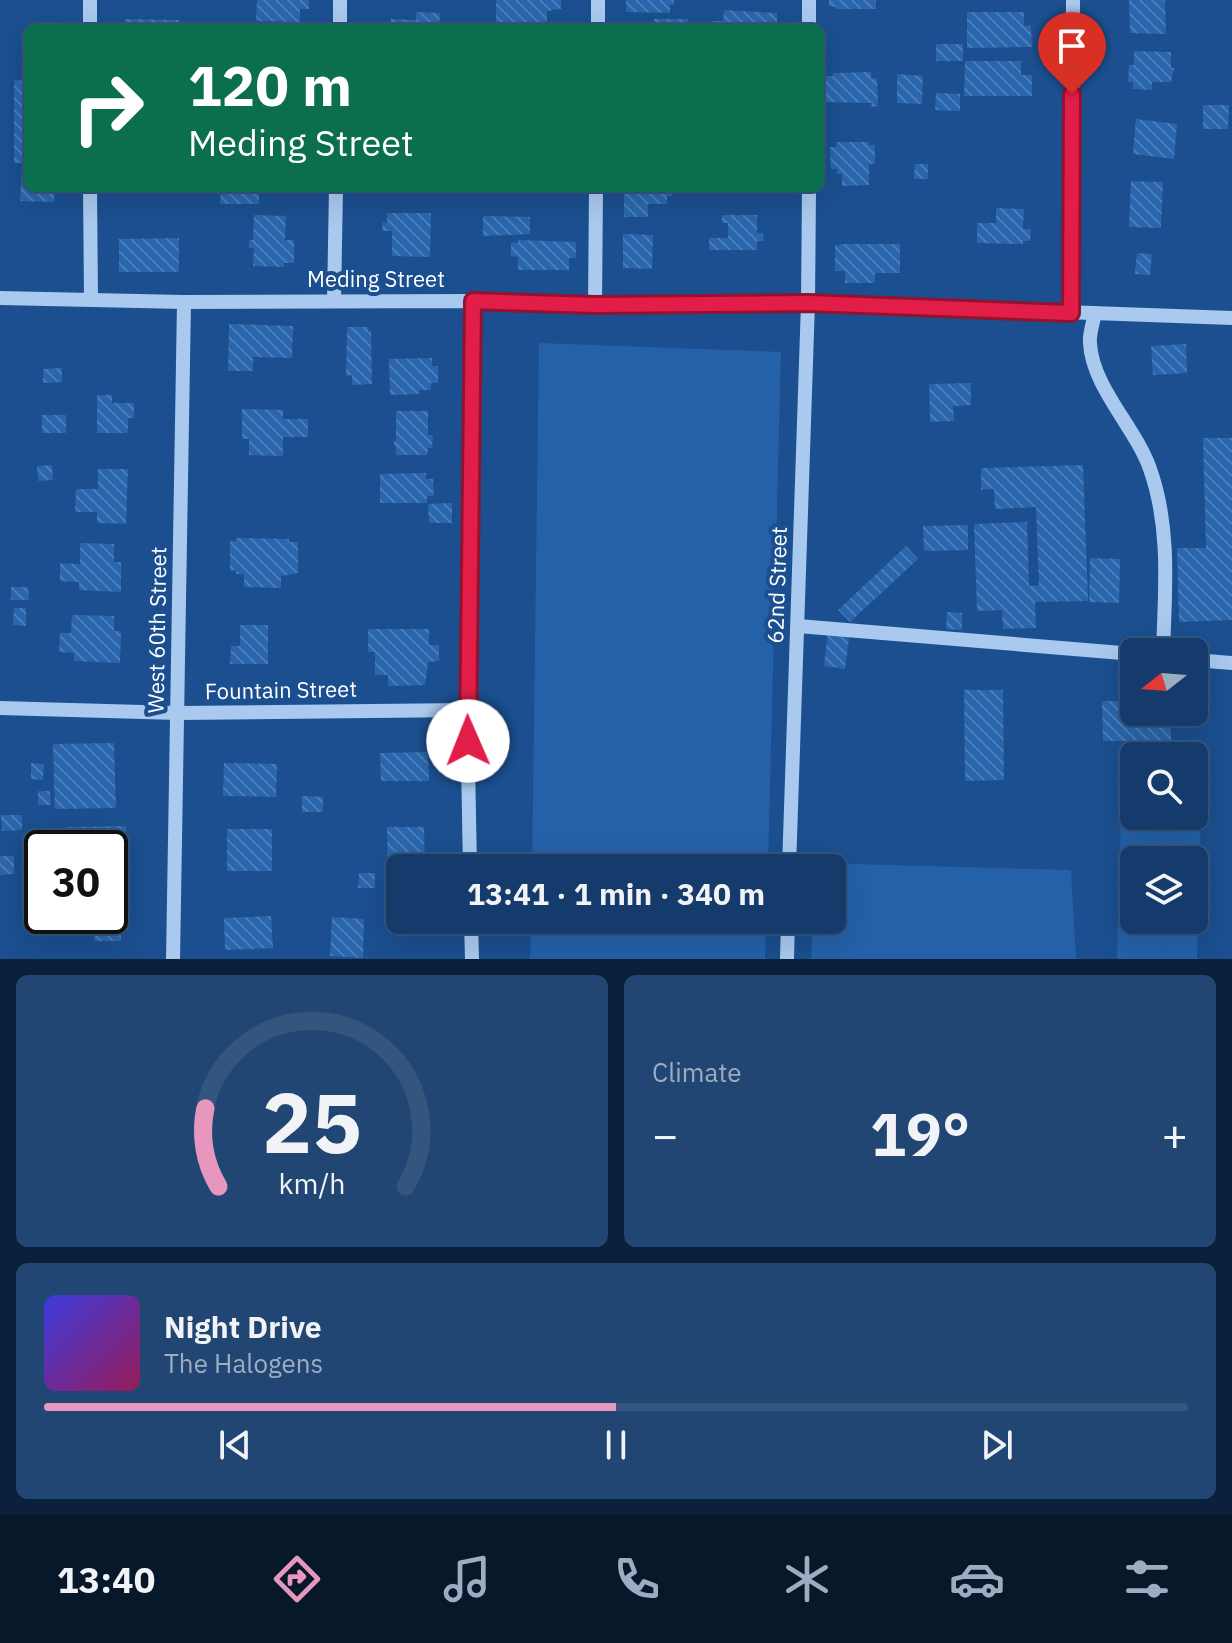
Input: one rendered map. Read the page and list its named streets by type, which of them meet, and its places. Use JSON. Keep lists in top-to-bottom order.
{
  "streets": {
    "street": [
      "Meding Street",
      "62nd Street",
      "West 60th Street",
      "Fountain Street"
    ]
  },
  "crossings": [
    ["Meding Street", "62nd Street"],
    ["Meding Street", "West 60th Street"],
    ["West 60th Street", "Fountain Street"]
  ],
  "north": "left",
  "page": {
    "turn": ["120 m", "Meding Street"],
    "limit": "30",
    "trip": "13:41 · 1 min · 340 m",
    "tile": "Climate",
    "heat": ["−", "19°", "+"],
    "song": ["Night Drive", "The Halogens"],
    "tabs": "13:40",
    "gauge": ["25", "km/h"]
  }
}
